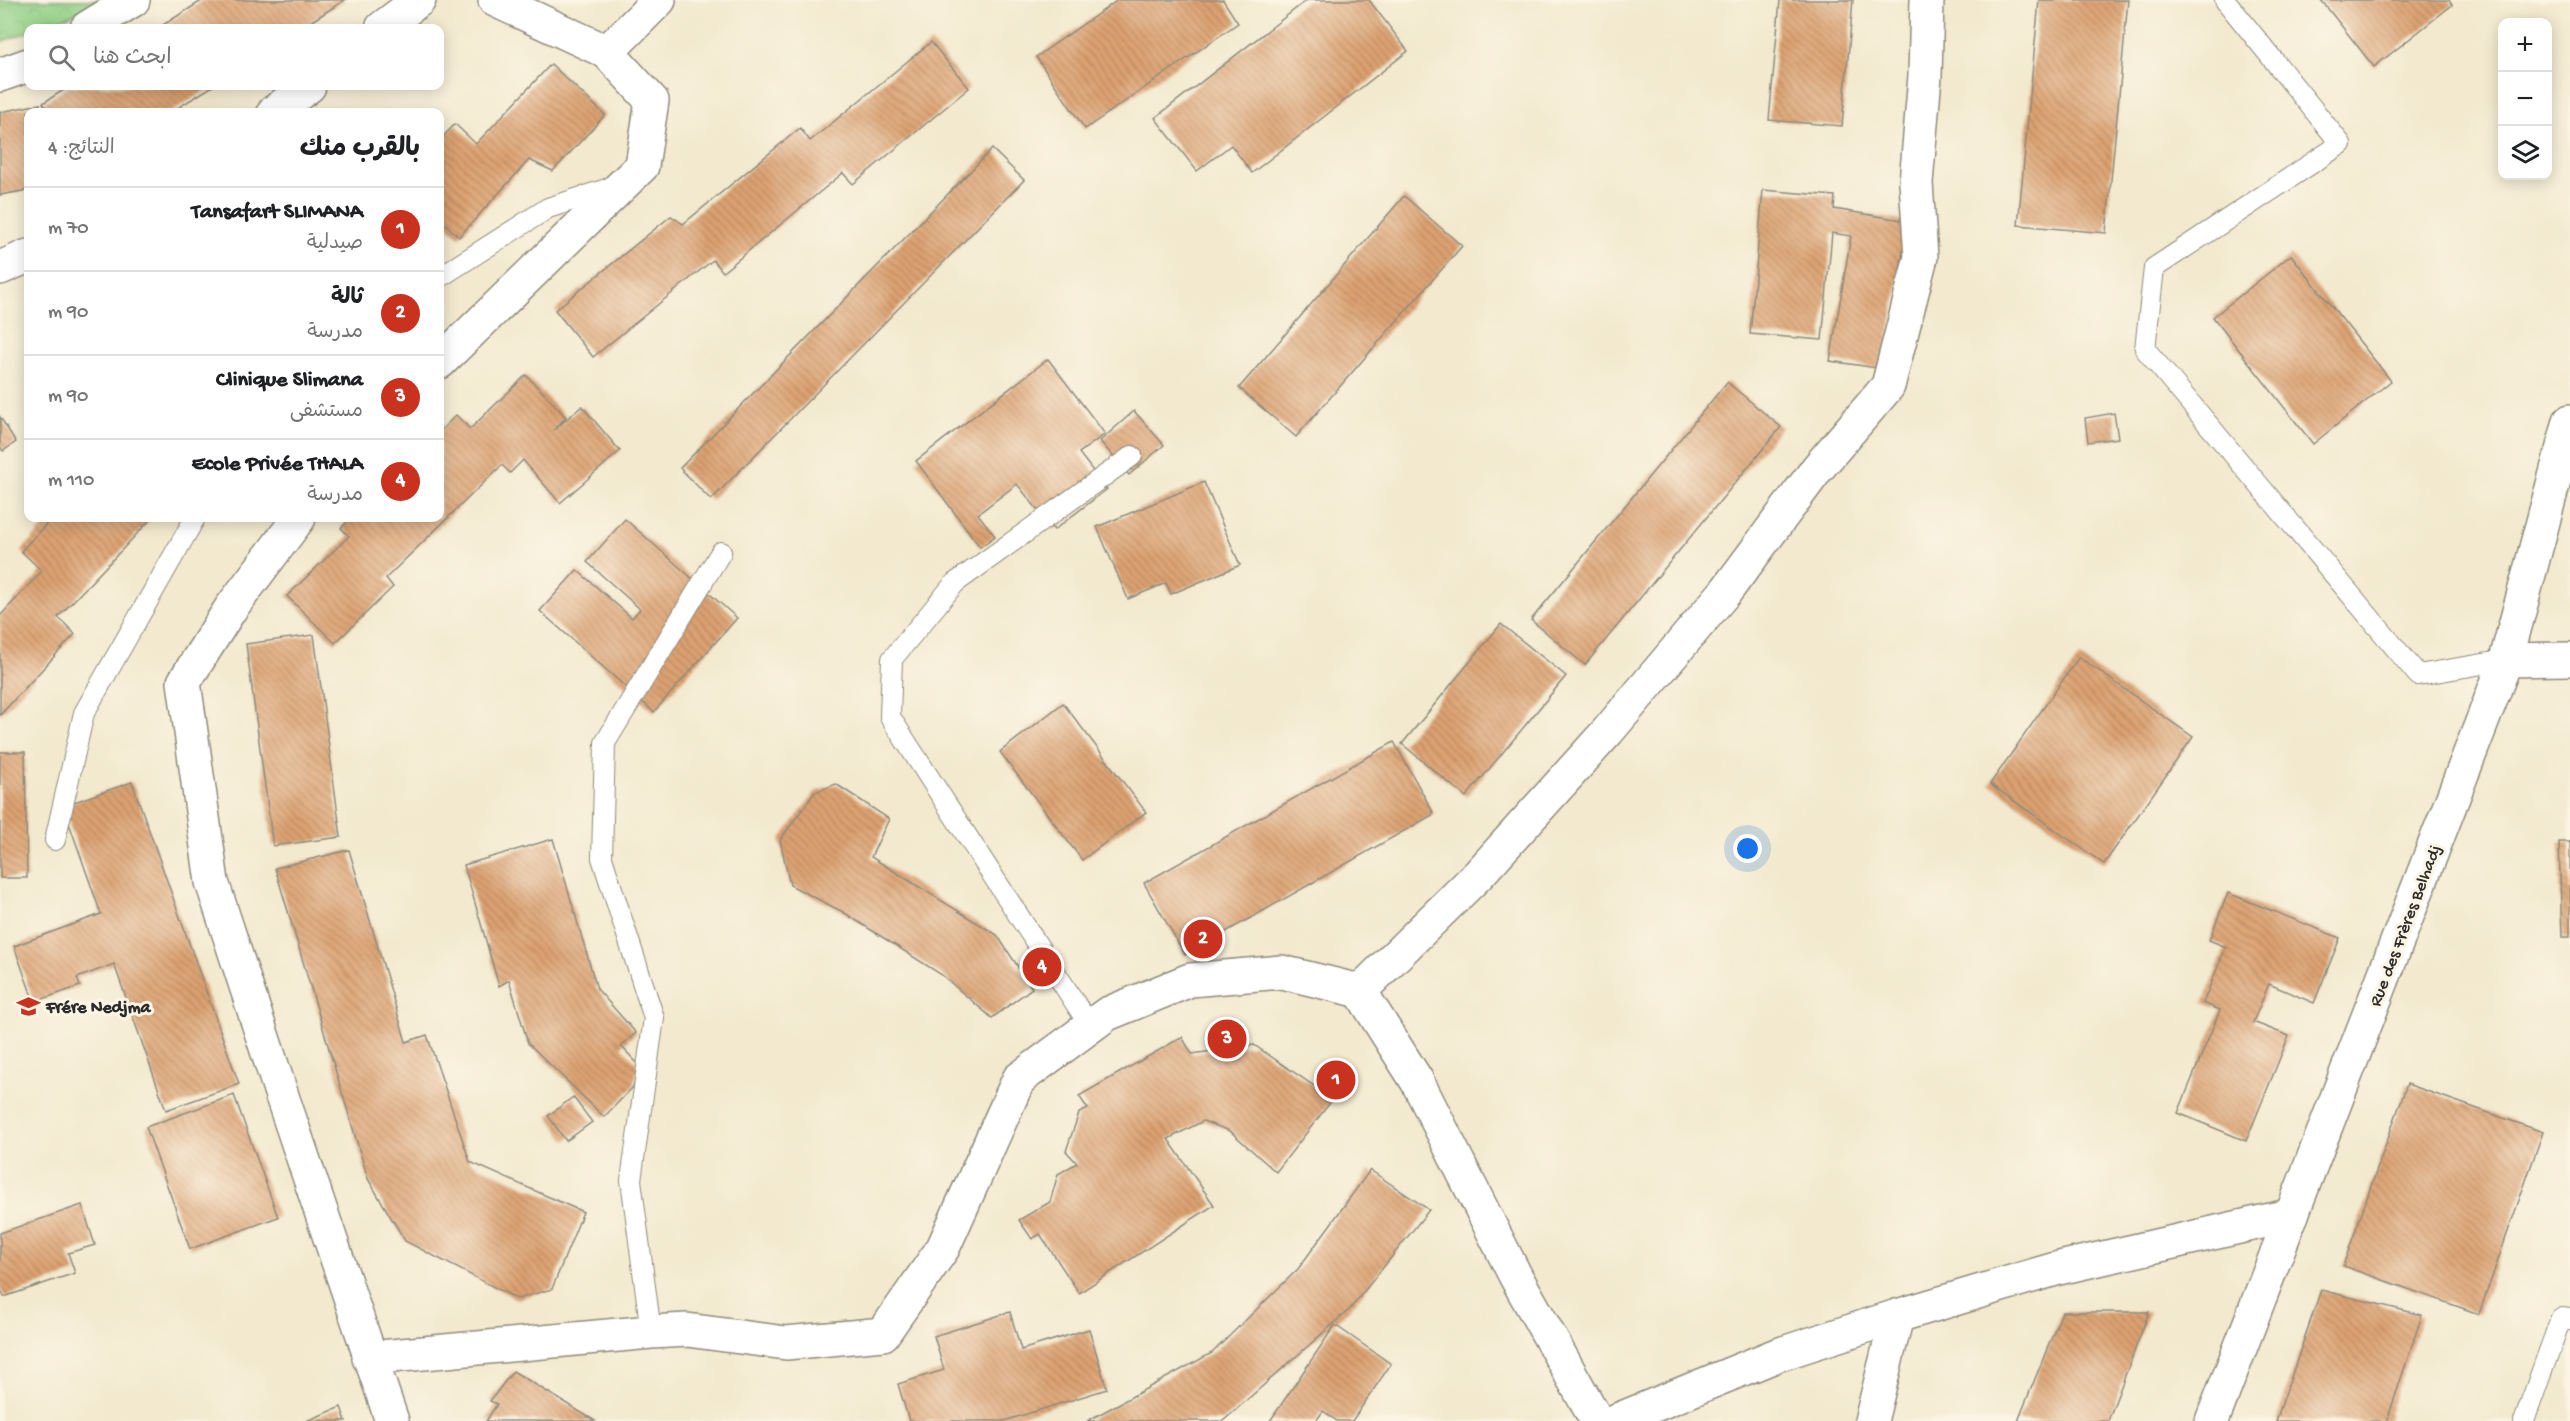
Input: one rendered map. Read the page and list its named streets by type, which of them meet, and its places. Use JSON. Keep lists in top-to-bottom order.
{
  "streets": {
    "street": ["Rue des Frères Belhadj"]
  },
  "places": {
    "school or university": ["Frére Nedjma"]
  },
  "page": {
    "map_buttons": ["+", "−"],
    "search": "ابحث هنا",
    "heading": ["بالقرب منك", "النتائج: 4"],
    "list": [
      {
        "mark": "1",
        "name": "Tansafart SLIMANA",
        "note": "صيدلية",
        "value": "70 m"
      },
      {
        "mark": "2",
        "name": "ثالة",
        "note": "مدرسة",
        "value": "90 m"
      },
      {
        "mark": "3",
        "name": "Clinique Slimana",
        "note": "مستشفى",
        "value": "90 m"
      },
      {
        "mark": "4",
        "name": "Ecole Privée THALA",
        "note": "مدرسة",
        "value": "110 m"
      }
    ],
    "pins": [
      "2",
      "4",
      "3",
      "1"
    ]
  }
}
